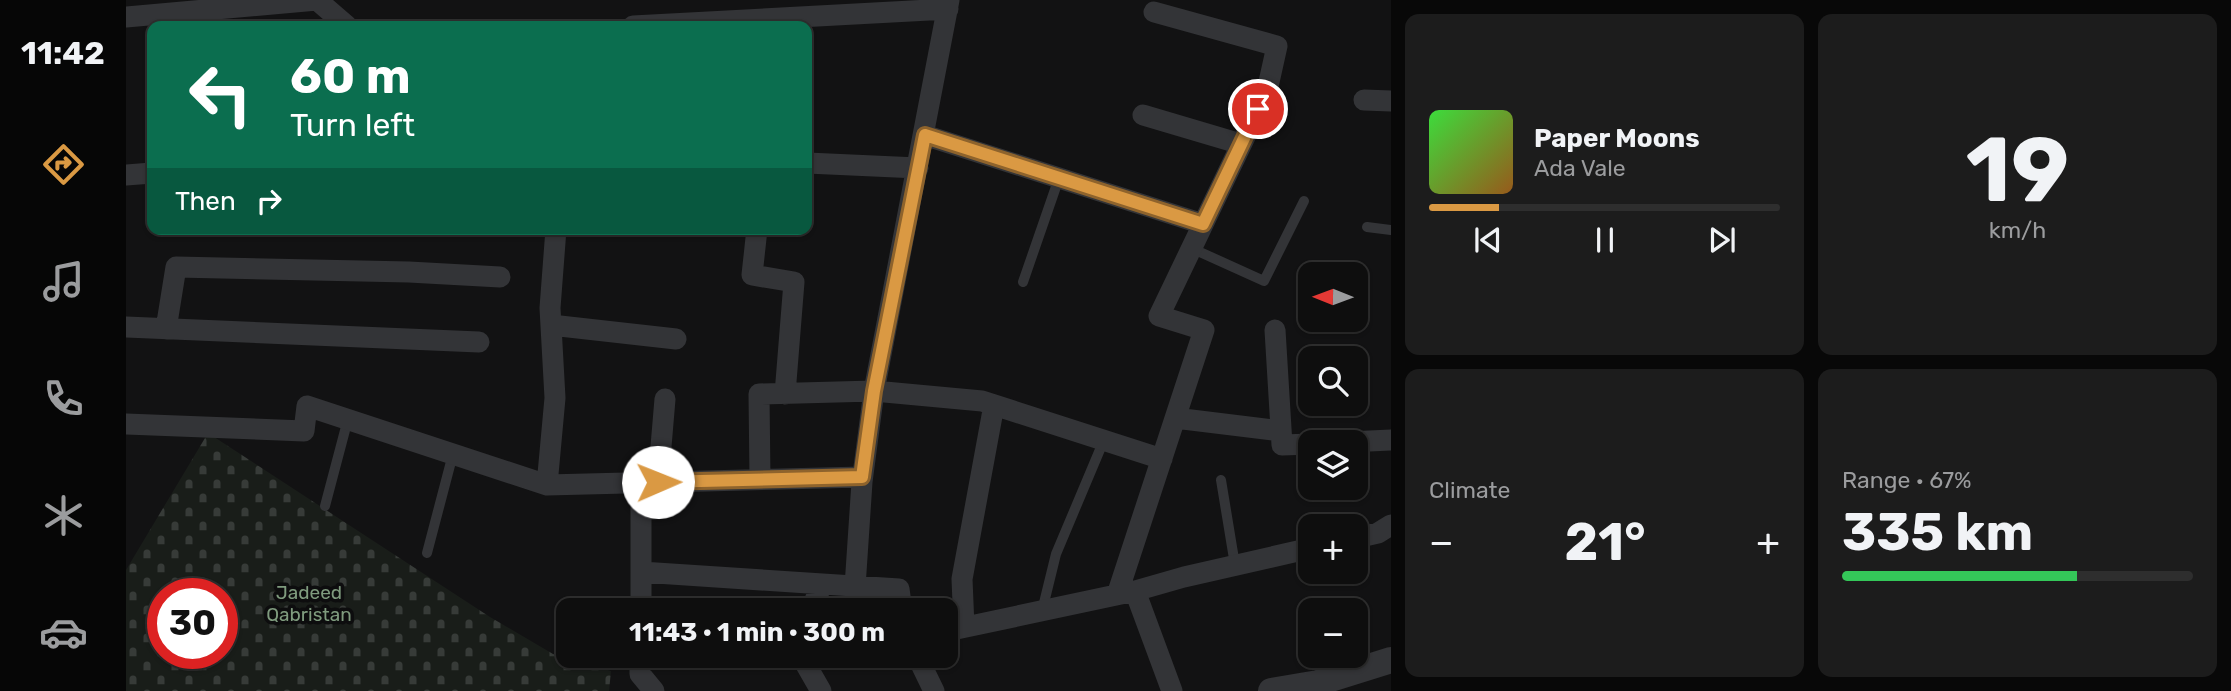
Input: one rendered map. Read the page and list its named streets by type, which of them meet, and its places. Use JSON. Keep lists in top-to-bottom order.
{
  "parks": ["Jadeed Qabristan"],
  "north": "left",
  "page": {
    "tabs": "11:42",
    "tile": [
      ["19", "km/h"],
      "Climate",
      ["Range · 67%", "335 km"]
    ],
    "turn": ["60 m", "Turn left"],
    "song": ["Paper Moons", "Ada Vale"],
    "then": "Then",
    "map_buttons": ["+", "−"],
    "heat": ["−", "21°", "+"],
    "limit": "30",
    "trip": "11:43 · 1 min · 300 m"
  }
}
